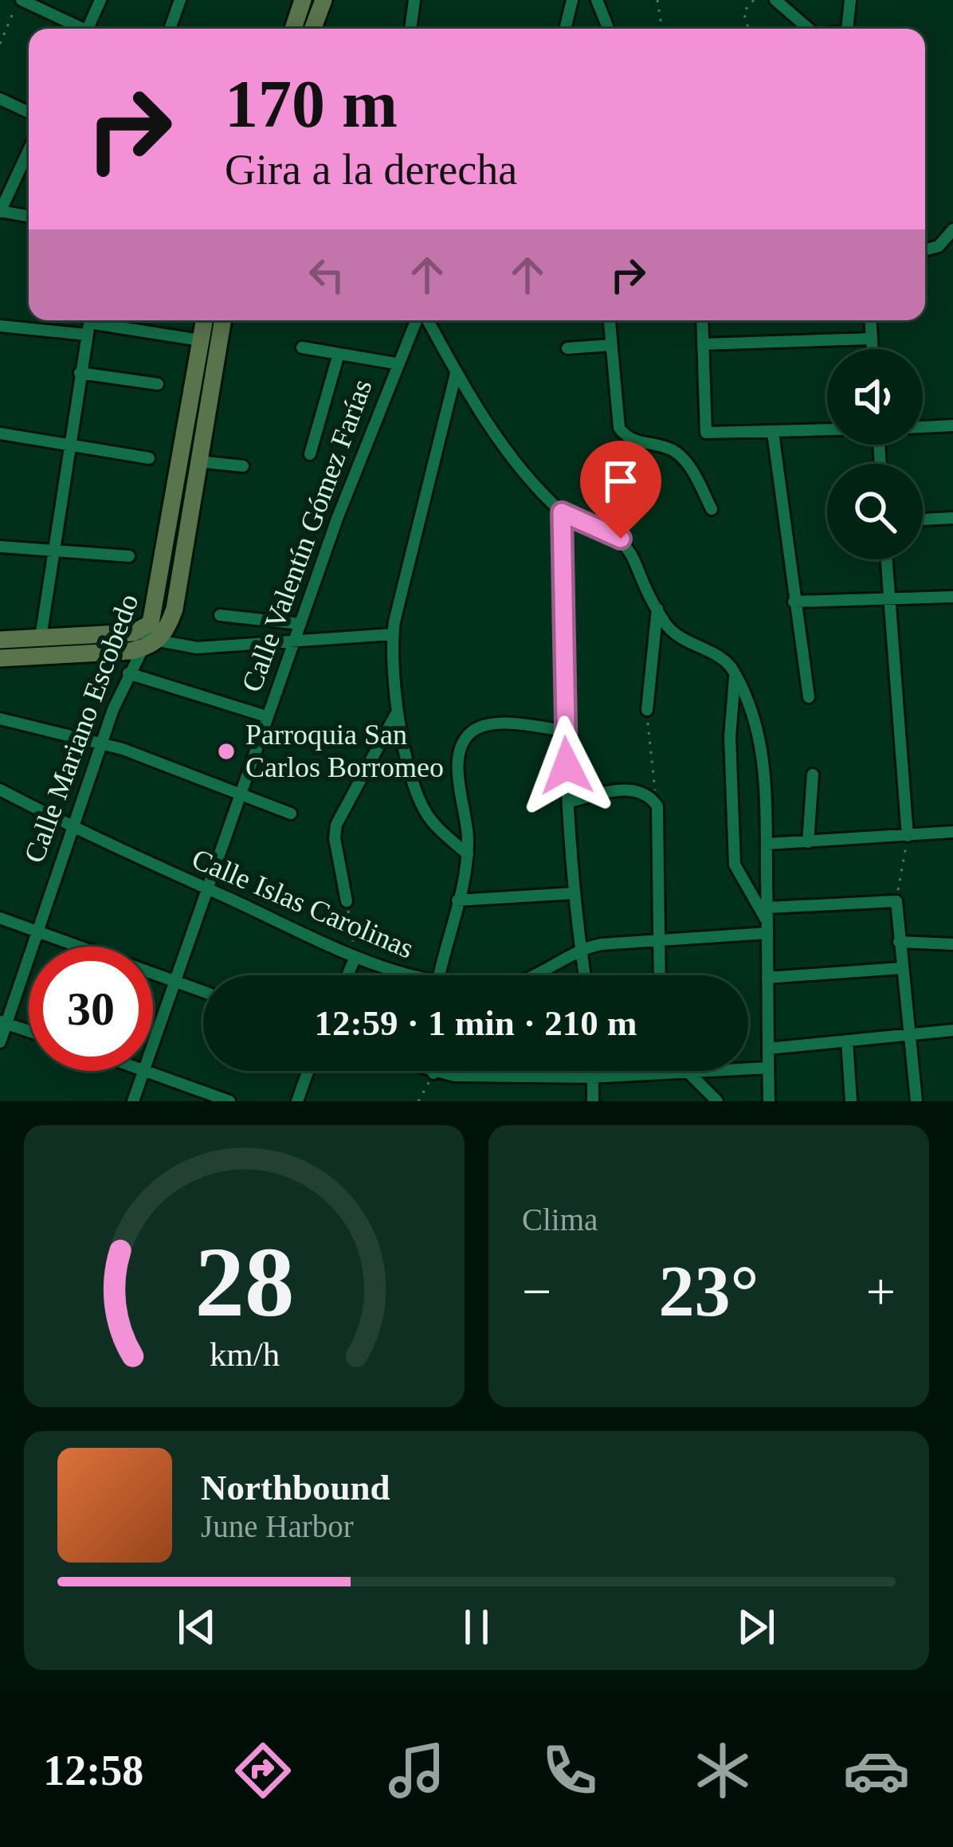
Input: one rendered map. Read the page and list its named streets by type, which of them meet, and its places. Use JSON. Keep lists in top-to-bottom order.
{
  "streets": {
    "main road": ["Calle Mariano Escobedo"],
    "street": ["Calle Valentín Gómez Farías", "Calle Islas Carolinas"]
  },
  "crossings": [
    ["Calle Valentín Gómez Farías", "Calle Islas Carolinas"],
    ["Calle Mariano Escobedo", "Calle Islas Carolinas"]
  ],
  "places": ["Parroquia San Carlos Borromeo"],
  "page": {
    "turn": ["170 m", "Gira a la derecha"],
    "limit": "30",
    "trip": "12:59 · 1 min · 210 m",
    "tile": "Clima",
    "heat": ["−", "23°", "+"],
    "song": ["Northbound", "June Harbor"],
    "tabs": "12:58",
    "gauge": ["28", "km/h"]
  }
}
